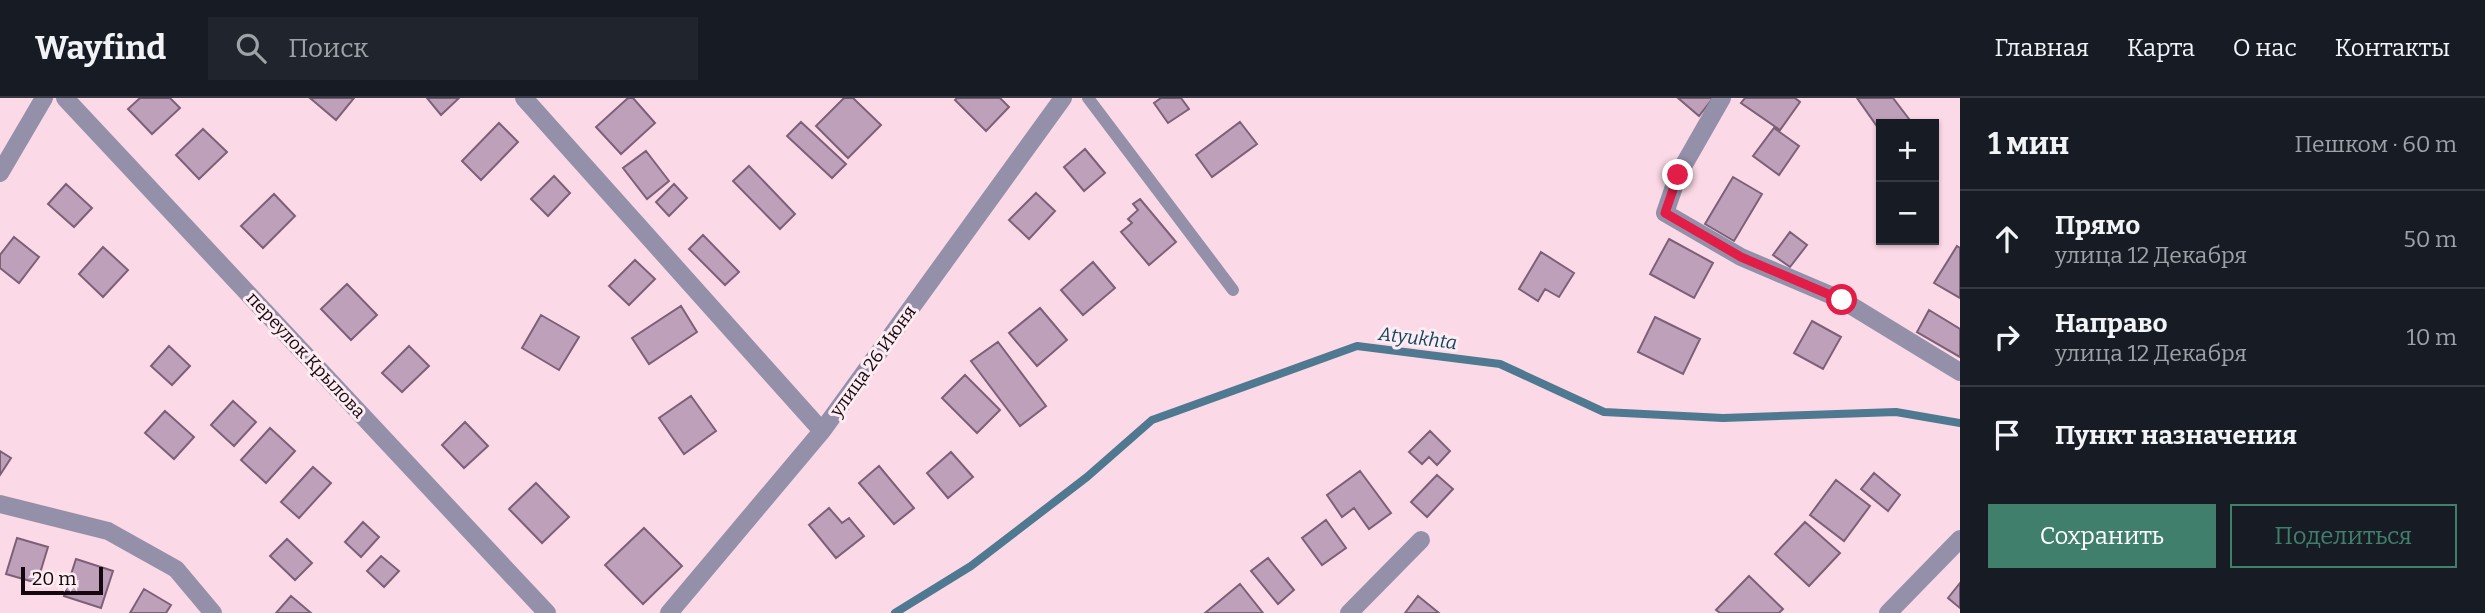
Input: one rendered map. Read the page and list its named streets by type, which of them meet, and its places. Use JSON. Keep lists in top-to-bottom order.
{
  "streets": {
    "street": ["переулок Крылова", "улица 26 Июня"]
  },
  "water": ["Atyukhta"],
  "scale_bar": "20 m",
  "page": {
    "header": "Wayfind",
    "search": "Поиск",
    "nav": [
      "Главная",
      "Карта",
      "О нас",
      "Контакты"
    ],
    "heading": ["1 мин", "Пешком · 60 m"],
    "map_buttons": ["+", "−"],
    "list": [
      ["Прямо", "улица 12 Декабря", "50 m"],
      ["Направо", "улица 12 Декабря", "10 m"],
      "Пункт назначения"
    ],
    "buttons": ["Сохранить", "Поделиться"],
    "scale": "20 m"
  }
}
